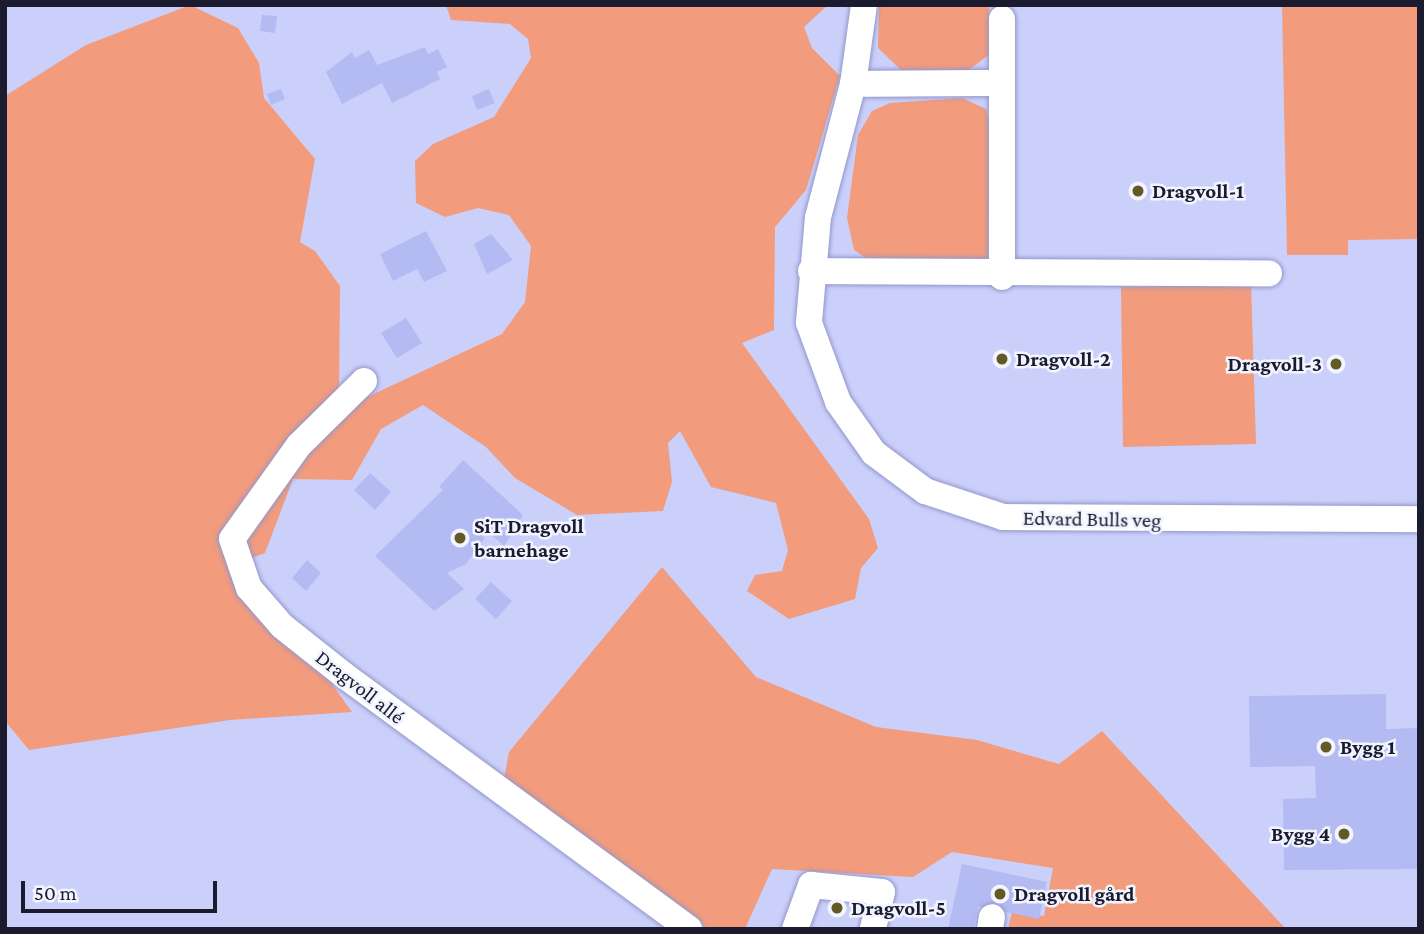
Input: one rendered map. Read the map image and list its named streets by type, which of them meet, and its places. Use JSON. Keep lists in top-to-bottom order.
{
  "streets": {
    "street": ["Edvard Bulls veg", "Dragvoll allé"]
  },
  "places": [
    "Dragvoll-1",
    "Dragvoll-2",
    "Dragvoll-3",
    "SiT Dragvoll barnehage",
    "Bygg 1",
    "Bygg 4",
    "Dragvoll gård",
    "Dragvoll-5"
  ],
  "scale_bar": "50 m"
}
